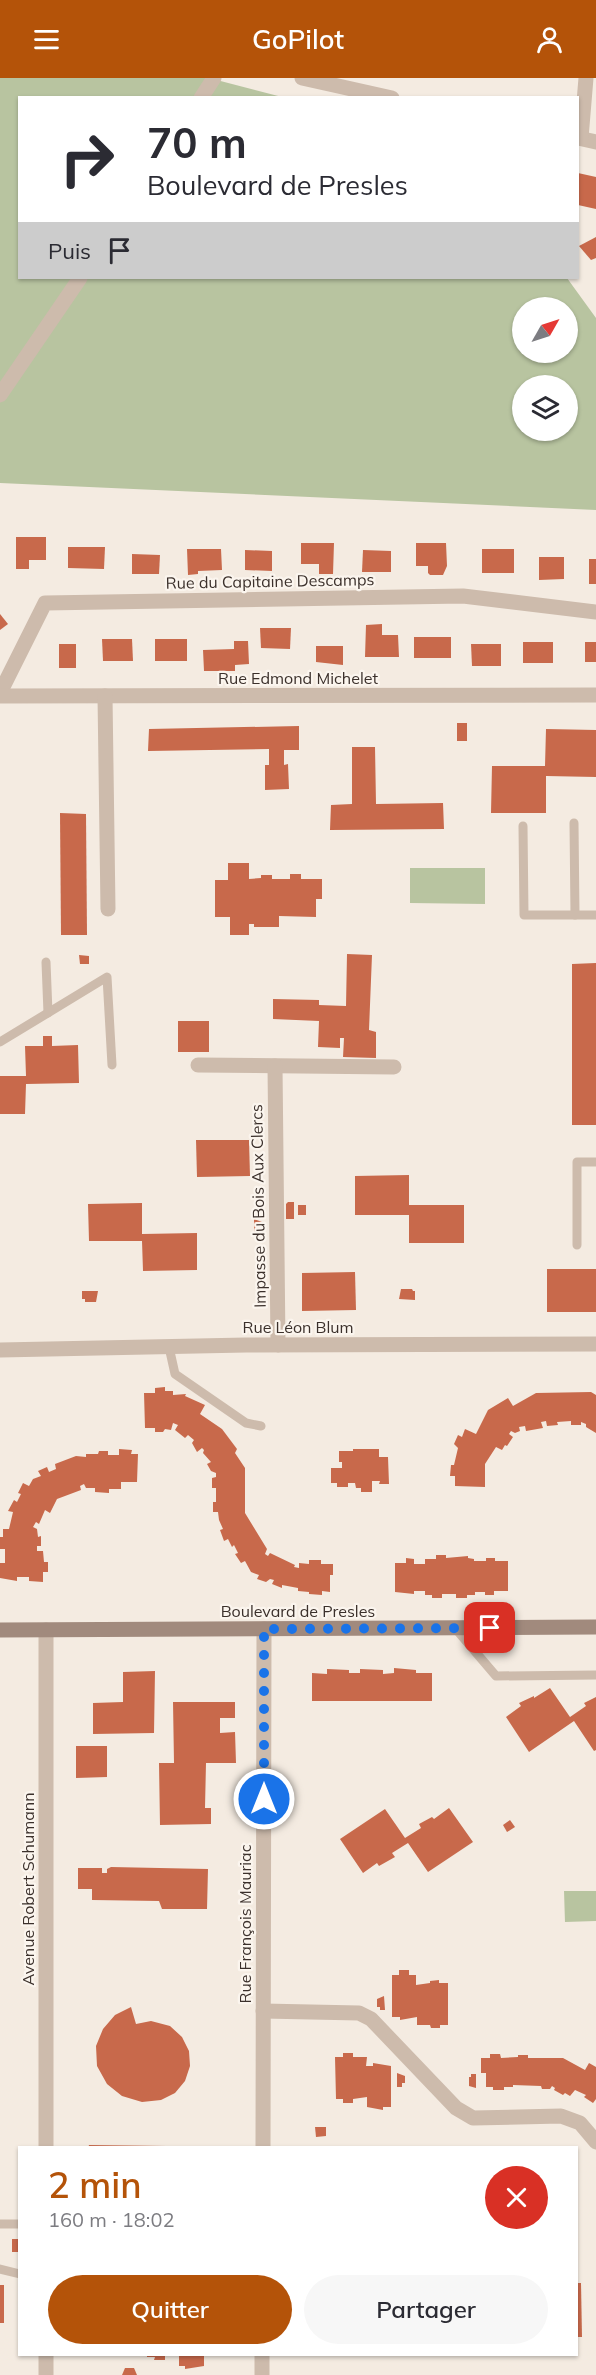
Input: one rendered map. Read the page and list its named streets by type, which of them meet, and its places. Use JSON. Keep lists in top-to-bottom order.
{
  "streets": {
    "street": [
      "Rue du Capitaine Descamps",
      "Rue Edmond Michelet",
      "Impasse du Bois Aux Clercs",
      "Rue Léon Blum",
      "Boulevard de Presles",
      "Avenue Robert Schumann",
      "Rue François Mauriac"
    ]
  },
  "crossings": [
    ["Rue du Capitaine Descamps", "Rue Edmond Michelet"],
    ["Impasse du Bois Aux Clercs", "Rue Léon Blum"],
    ["Boulevard de Presles", "Avenue Robert Schumann"],
    ["Boulevard de Presles", "Rue François Mauriac"]
  ],
  "north": "top right",
  "page": {
    "header": "GoPilot",
    "turn": ["70 m", "Boulevard de Presles"],
    "then": "Puis",
    "heading": ["2 min", "160 m · 18:02"],
    "buttons": ["Quitter", "Partager"]
  }
}
